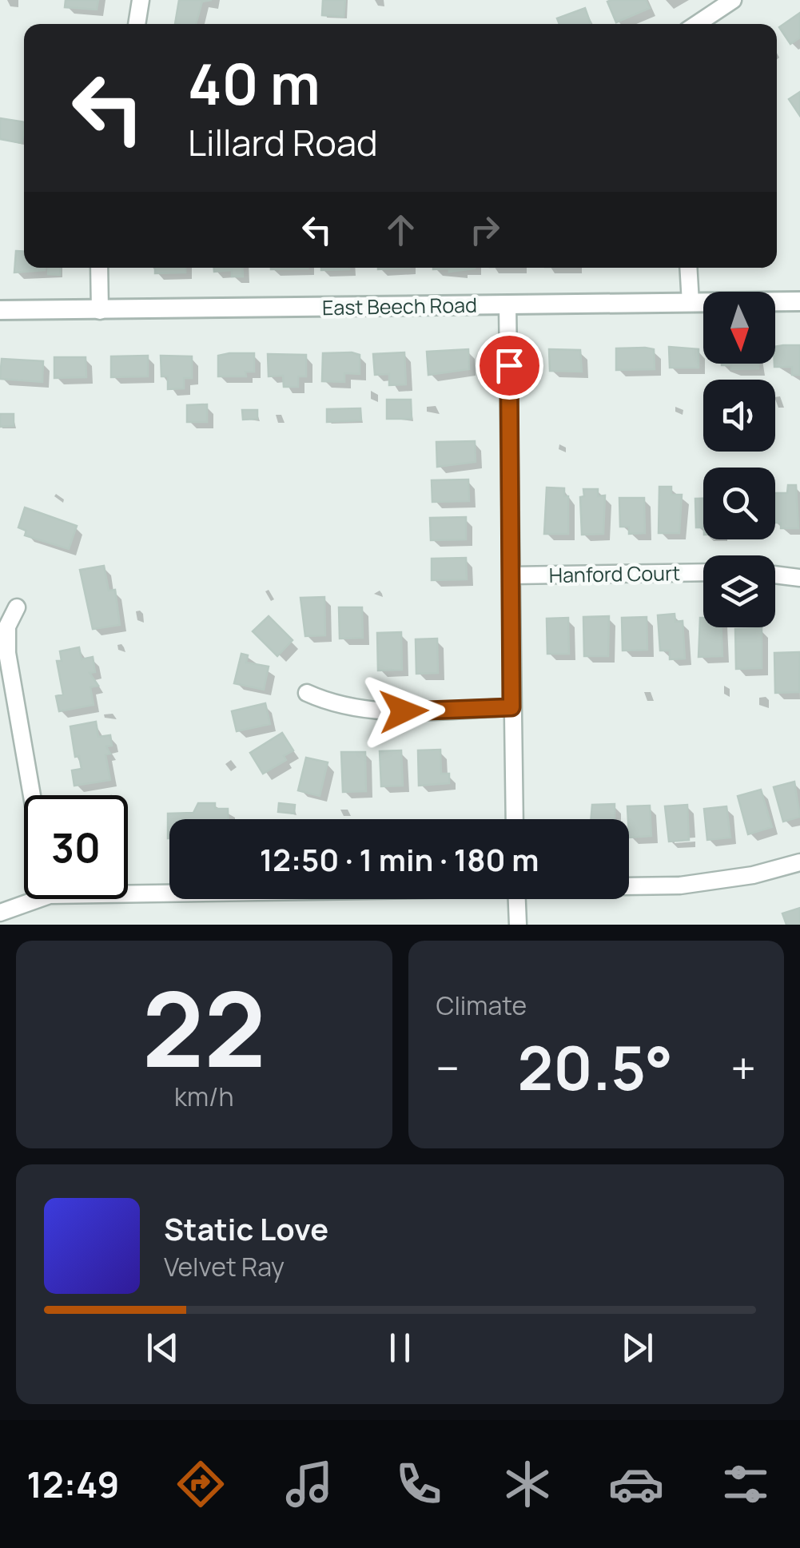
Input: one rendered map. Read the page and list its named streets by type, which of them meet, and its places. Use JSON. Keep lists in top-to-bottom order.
{
  "streets": {
    "street": ["East Beech Road", "Hanford Court"]
  },
  "north": "bottom",
  "page": {
    "turn": ["40 m", "Lillard Road"],
    "limit": "30",
    "trip": "12:50 · 1 min · 180 m",
    "tile": [
      ["22", "km/h"],
      "Climate"
    ],
    "heat": ["−", "20.5°", "+"],
    "song": ["Static Love", "Velvet Ray"],
    "tabs": "12:49"
  }
}
